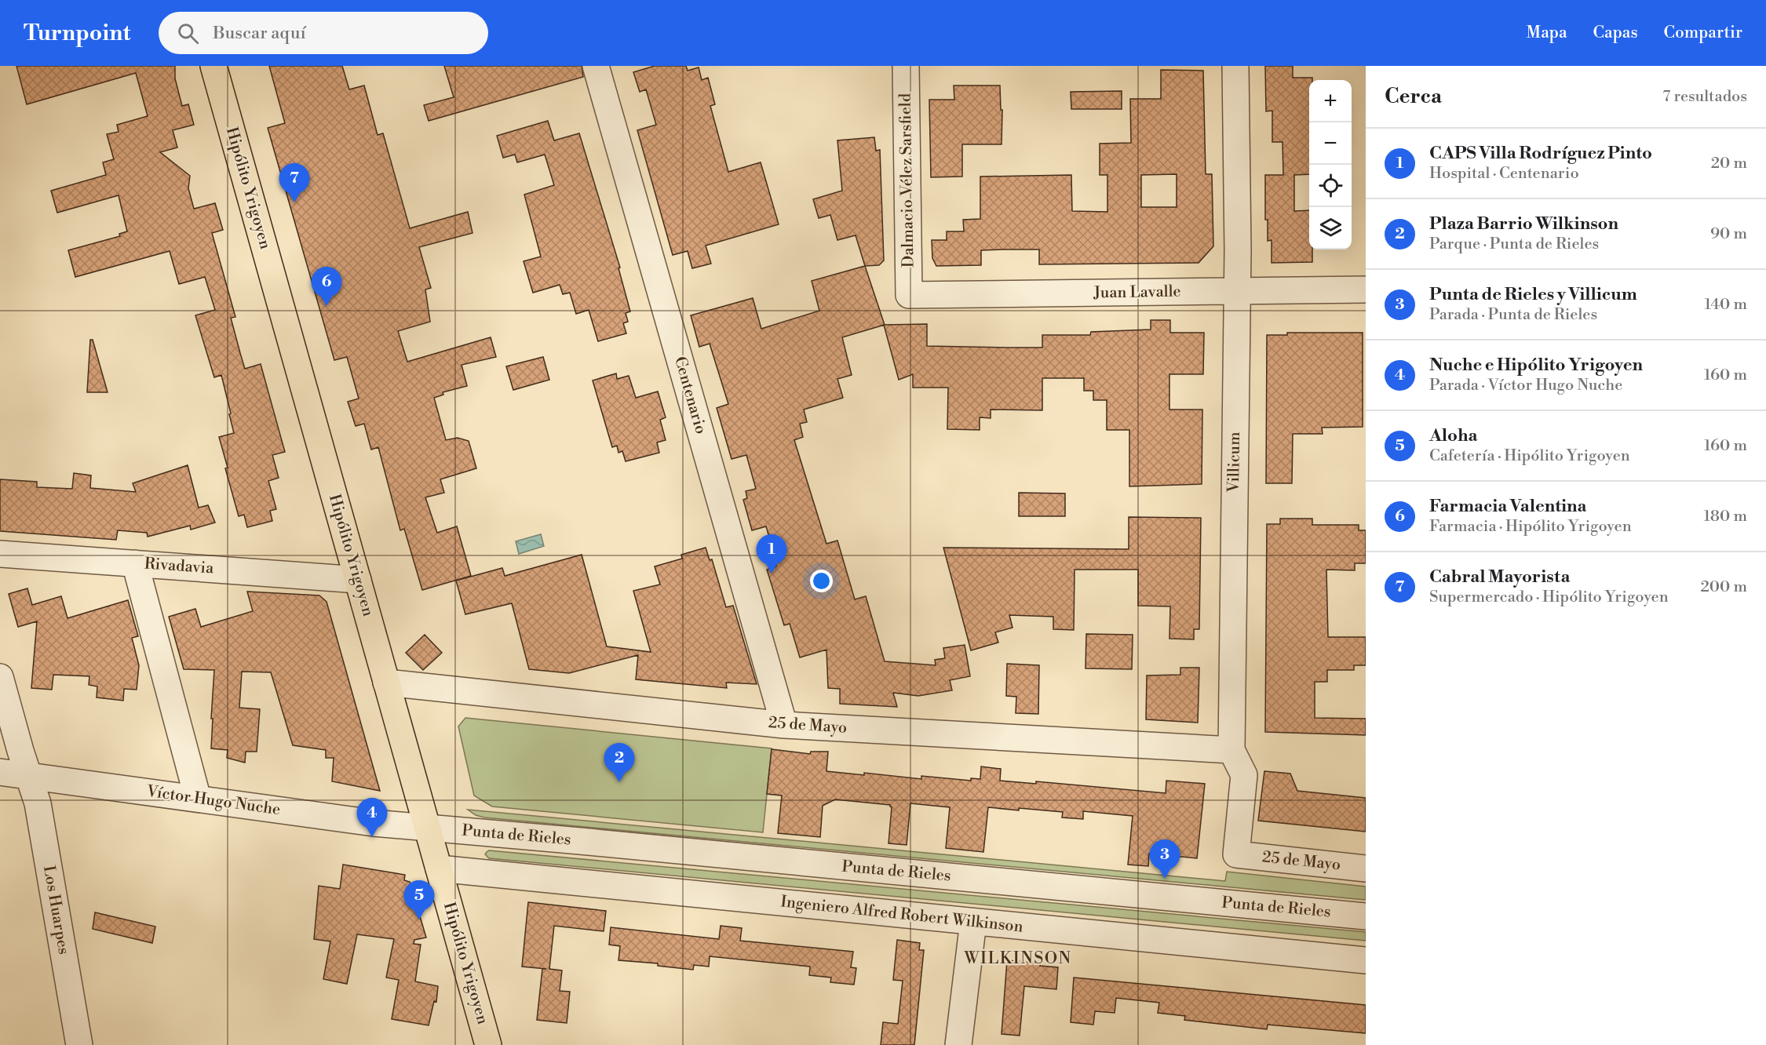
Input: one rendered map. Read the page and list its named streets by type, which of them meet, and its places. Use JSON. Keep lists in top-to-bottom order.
{
  "streets": {
    "main road": ["Hipólito Yrigoyen"],
    "street": [
      "Dalmacio Vélez Sarsfield",
      "Juan Lavalle",
      "Centenario",
      "Villicum",
      "Rivadavia",
      "25 de Mayo",
      "Víctor Hugo Nuche",
      "Punta de Rieles",
      "Los Huarpes",
      "Ingeniero Alfred Robert Wilkinson"
    ]
  },
  "crossings": [
    ["Dalmacio Vélez Sarsfield", "Juan Lavalle"],
    ["Hipólito Yrigoyen", "Rivadavia"],
    ["Hipólito Yrigoyen", "25 de Mayo"],
    ["Hipólito Yrigoyen", "Víctor Hugo Nuche"],
    ["Hipólito Yrigoyen", "Punta de Rieles"],
    ["Hipólito Yrigoyen", "Ingeniero Alfred Robert Wilkinson"],
    ["Juan Lavalle", "Villicum"],
    ["Centenario", "25 de Mayo"],
    ["Villicum", "25 de Mayo"],
    ["Víctor Hugo Nuche", "Punta de Rieles"],
    ["Víctor Hugo Nuche", "Los Huarpes"]
  ],
  "districts": ["WILKINSON"],
  "page": {
    "header": "Turnpoint",
    "search": "Buscar aquí",
    "nav": ["Mapa", "Capas", "Compartir"],
    "heading": ["Cerca", "7 resultados"],
    "map_buttons": ["+", "−"],
    "list": [
      {
        "mark": "1",
        "name": "CAPS Villa Rodríguez Pinto",
        "note": "Hospital · Centenario",
        "value": "20 m"
      },
      {
        "mark": "2",
        "name": "Plaza Barrio Wilkinson",
        "note": "Parque · Punta de Rieles",
        "value": "90 m"
      },
      {
        "mark": "3",
        "name": "Punta de Rieles y Villicum",
        "note": "Parada · Punta de Rieles",
        "value": "140 m"
      },
      {
        "mark": "4",
        "name": "Nuche e Hipólito Yrigoyen",
        "note": "Parada · Víctor Hugo Nuche",
        "value": "160 m"
      },
      {
        "mark": "5",
        "name": "Aloha",
        "note": "Cafetería · Hipólito Yrigoyen",
        "value": "160 m"
      },
      {
        "mark": "6",
        "name": "Farmacia Valentina",
        "note": "Farmacia · Hipólito Yrigoyen",
        "value": "180 m"
      },
      {
        "mark": "7",
        "name": "Cabral Mayorista",
        "note": "Supermercado · Hipólito Yrigoyen",
        "value": "200 m"
      }
    ],
    "pins": [
      "7",
      "6",
      "1",
      "2",
      "4",
      "3",
      "5"
    ]
  }
}
